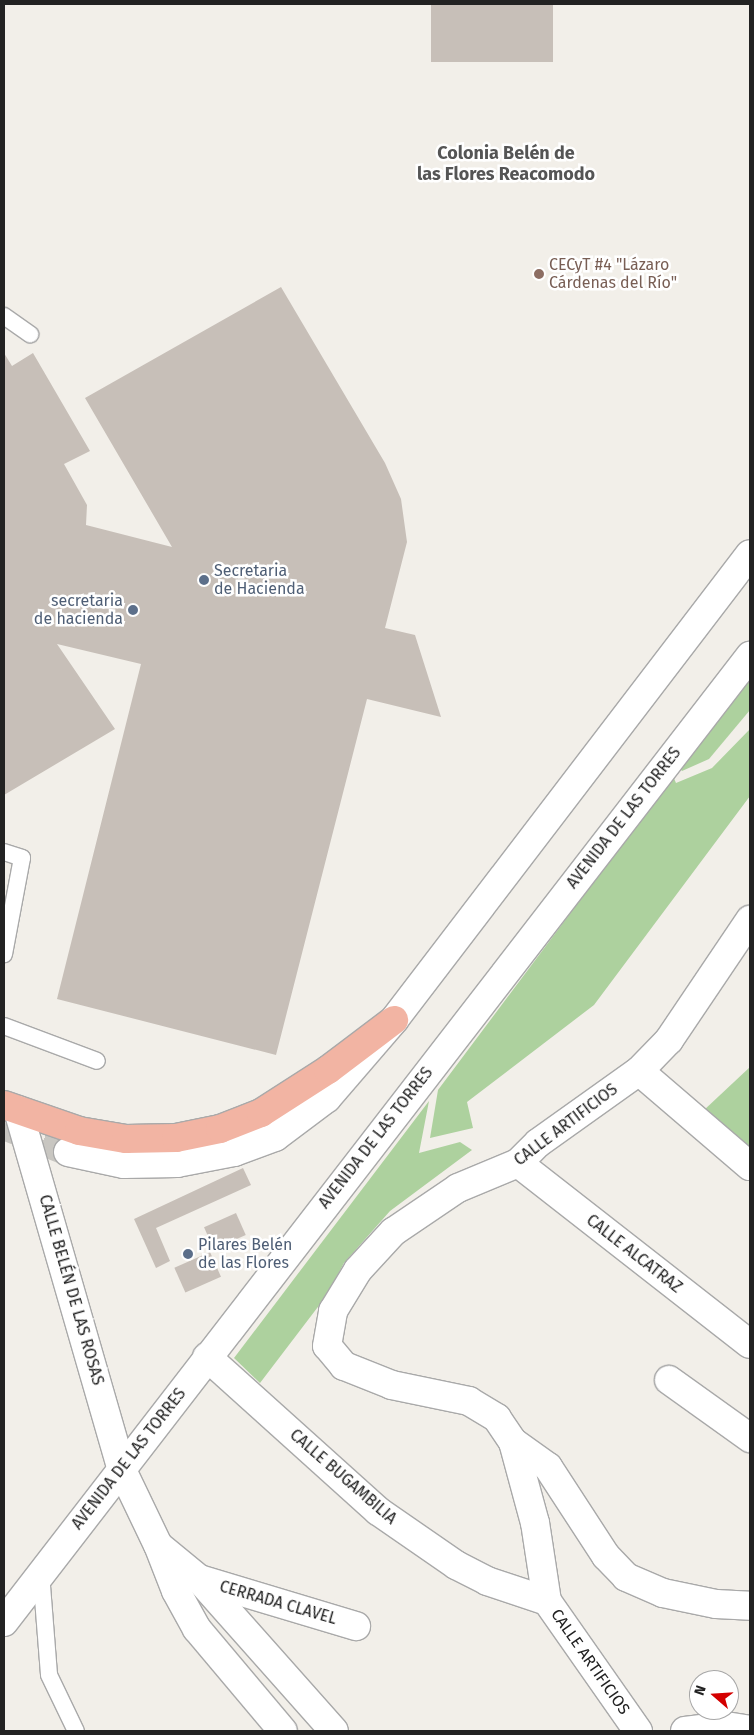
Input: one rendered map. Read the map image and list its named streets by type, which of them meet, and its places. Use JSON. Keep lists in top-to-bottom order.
{
  "streets": {
    "street": [
      "AVENIDA DE LAS TORRES",
      "CALLE ARTIFICIOS",
      "CALLE ALCATRAZ",
      "CALLE BELÉN DE LAS ROSAS",
      "CALLE BUGAMBILIA",
      "CERRADA CLAVEL"
    ]
  },
  "crossings": [
    ["AVENIDA DE LAS TORRES", "CALLE BELÉN DE LAS ROSAS"],
    ["AVENIDA DE LAS TORRES", "CALLE BUGAMBILIA"],
    ["CALLE ARTIFICIOS", "CALLE ALCATRAZ"],
    ["CALLE ARTIFICIOS", "CALLE BUGAMBILIA"]
  ],
  "districts": ["Colonia Belén de las Flores Reacomodo"],
  "places": [
    "CECyT #4 \"Lázaro Cárdenas del Río\"",
    "Secretaria de Hacienda",
    "secretaria de hacienda",
    "Pilares Belén de las Flores"
  ],
  "north": "left"
}
